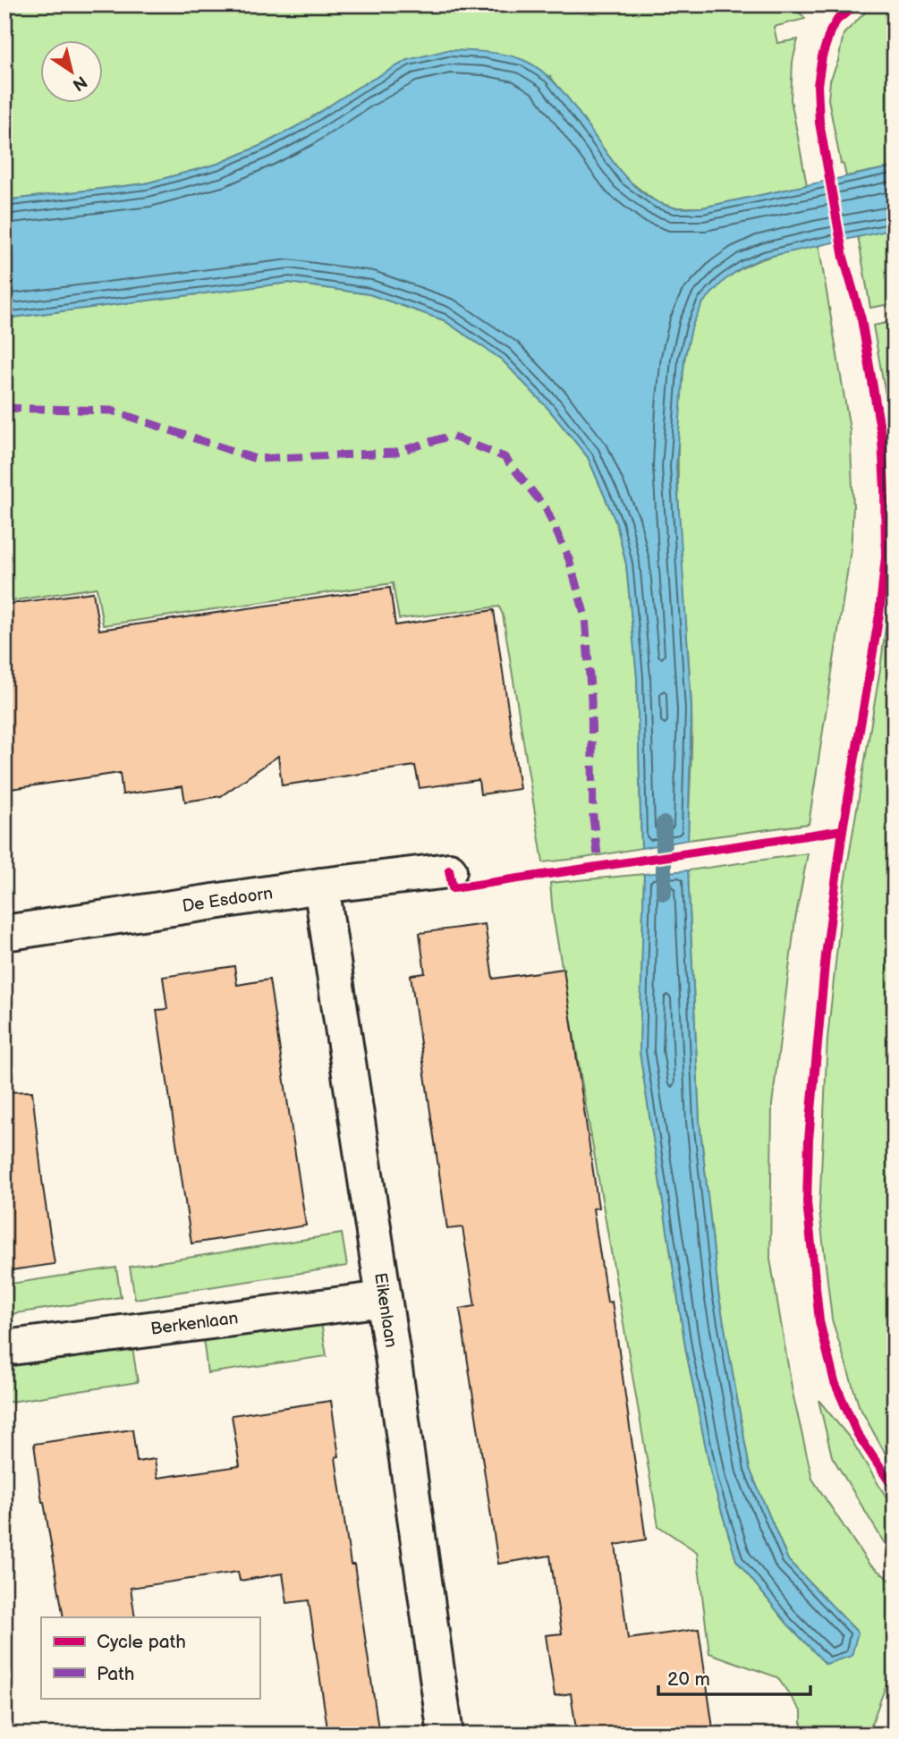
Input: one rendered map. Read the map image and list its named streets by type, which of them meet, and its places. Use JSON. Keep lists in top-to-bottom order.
{
  "streets": {
    "street": ["De Esdoorn", "Eikenlaan", "Berkenlaan"]
  },
  "crossings": [
    ["De Esdoorn", "Eikenlaan"],
    ["Eikenlaan", "Berkenlaan"]
  ],
  "legend": ["Cycle path", "Path"],
  "scale_bar": "20 m",
  "north": "bottom right"
}
